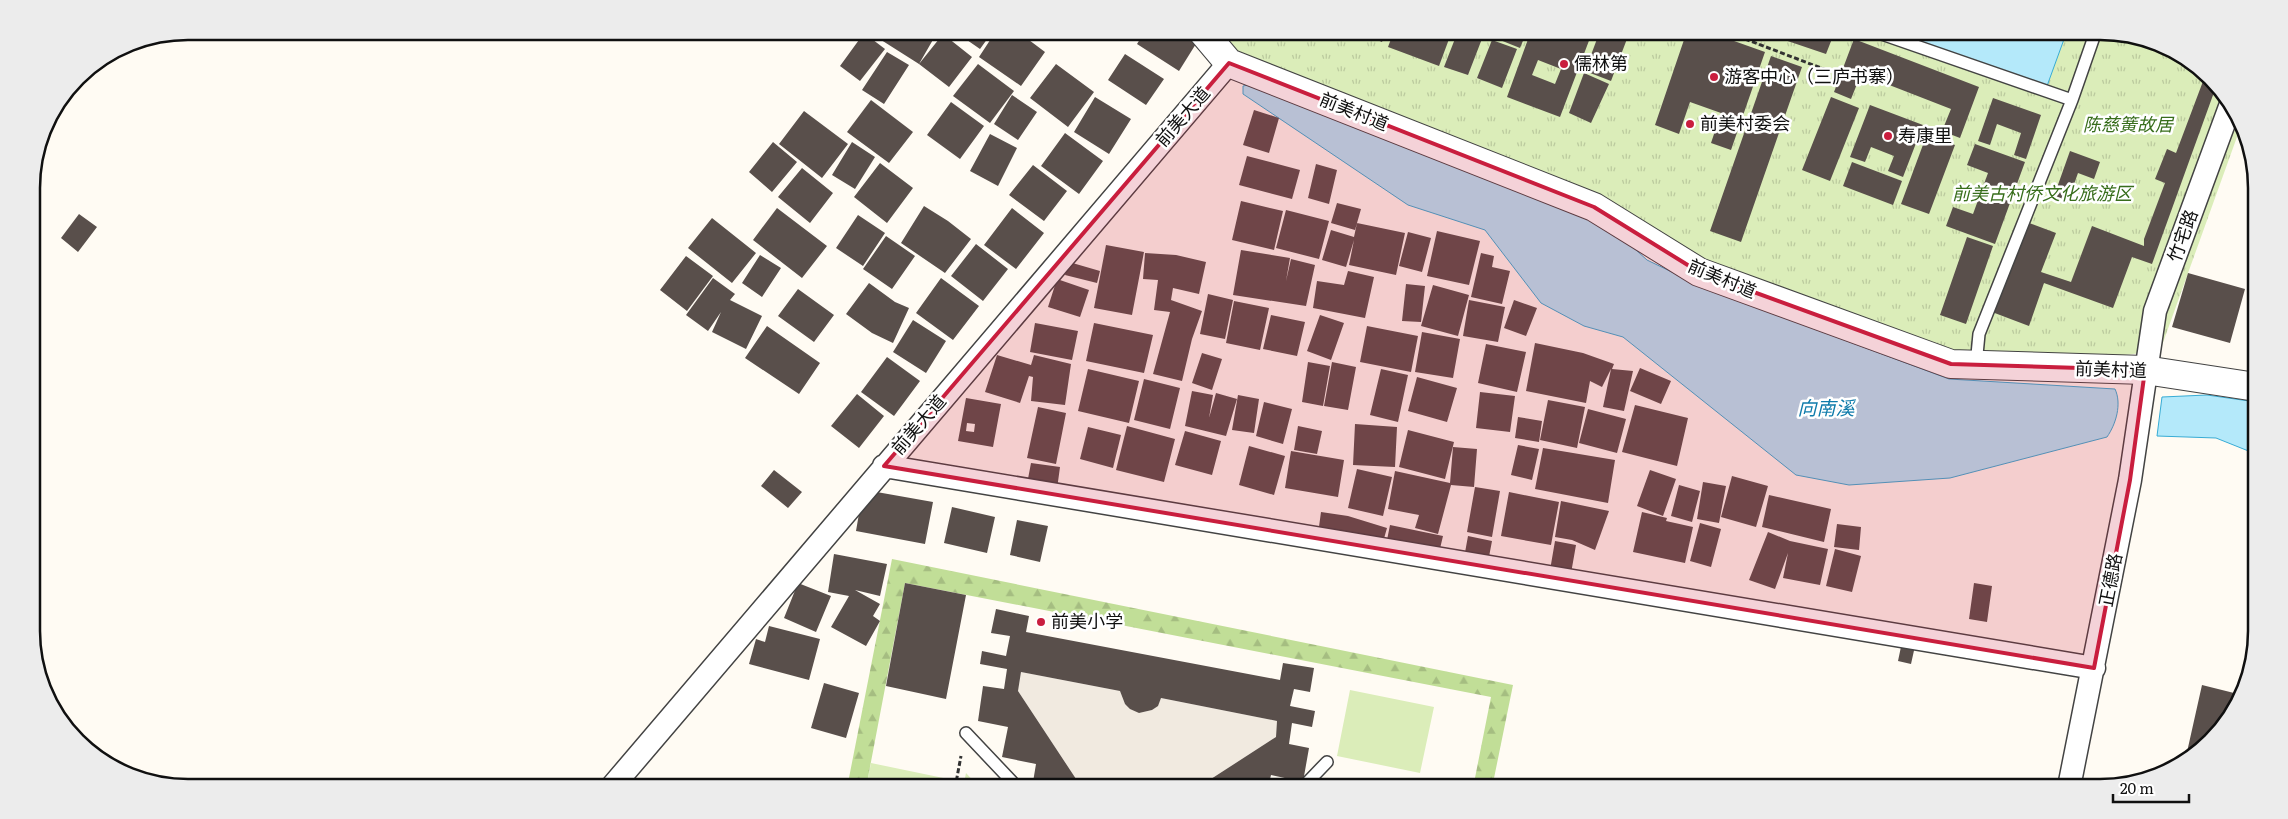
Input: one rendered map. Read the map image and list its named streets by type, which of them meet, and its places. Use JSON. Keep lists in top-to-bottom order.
{
  "streets": {
    "street": [
      "前美村道",
      "前美大道",
      "竹宅路",
      "正德路"
    ]
  },
  "crossings": [
    ["前美村道", "前美大道"],
    ["前美村道", "竹宅路"],
    ["前美村道", "正德路"],
    ["竹宅路", "正德路"]
  ],
  "water": ["向南溪"],
  "parks": ["陈慈簧故居", "前美古村侨文化旅游区"],
  "places": [
    "儒林第",
    "游客中心（三庐书寨）",
    "前美村委会",
    "寿康里",
    "前美小学"
  ],
  "scale_bar": "20 m"
}
